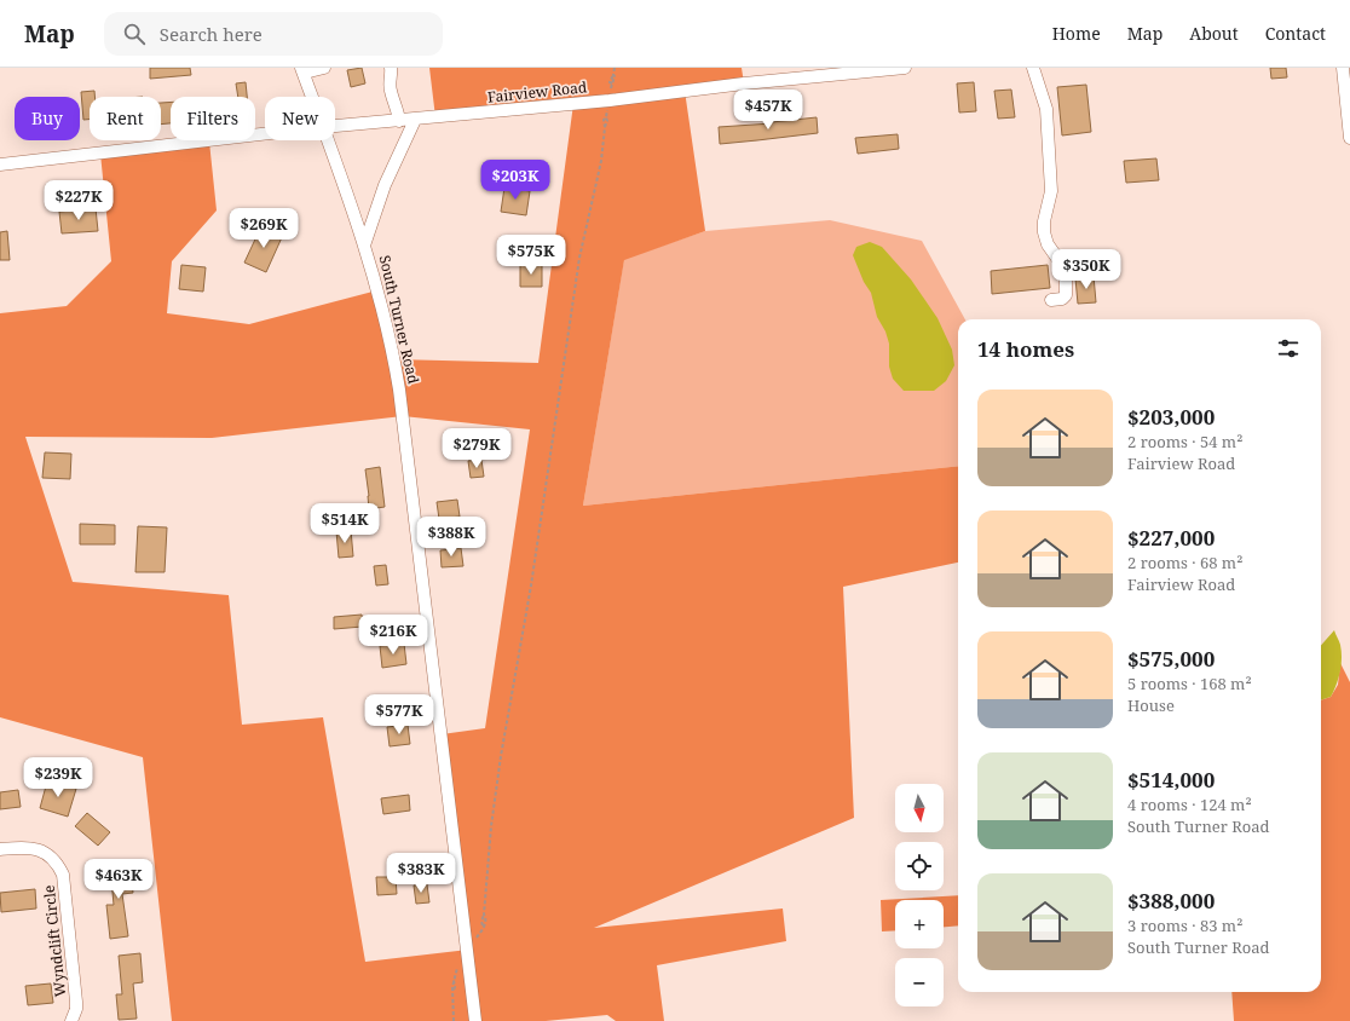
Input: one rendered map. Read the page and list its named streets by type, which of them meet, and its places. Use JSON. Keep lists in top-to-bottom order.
{
  "streets": {
    "street": ["Fairview Road", "South Turner Road", "Wyndclift Circle"]
  },
  "north": "bottom",
  "page": {
    "header": "Map",
    "search": "Search here",
    "nav": [
      "Home",
      "Map",
      "About",
      "Contact"
    ],
    "price": [
      "$457K",
      "$203K",
      "$227K",
      "$269K",
      "$575K",
      "$350K",
      "$279K",
      "$514K",
      "$388K",
      "$216K",
      "$577K",
      "$239K",
      "$383K",
      "$463K"
    ],
    "chip": [
      "Buy",
      "Rent",
      "Filters",
      "New"
    ],
    "heading": "14 homes",
    "list": [
      {
        "name": "$203,000",
        "note": "2 rooms · 54 m² · Fairview Road"
      },
      {
        "name": "$227,000",
        "note": "2 rooms · 68 m² · Fairview Road"
      },
      {
        "name": "$575,000",
        "note": "5 rooms · 168 m² · House"
      },
      {
        "name": "$514,000",
        "note": "4 rooms · 124 m² · South Turner Road"
      },
      {
        "name": "$388,000",
        "note": "3 rooms · 83 m² · South Turner Road"
      }
    ],
    "map_buttons": ["+", "−"]
  }
}
